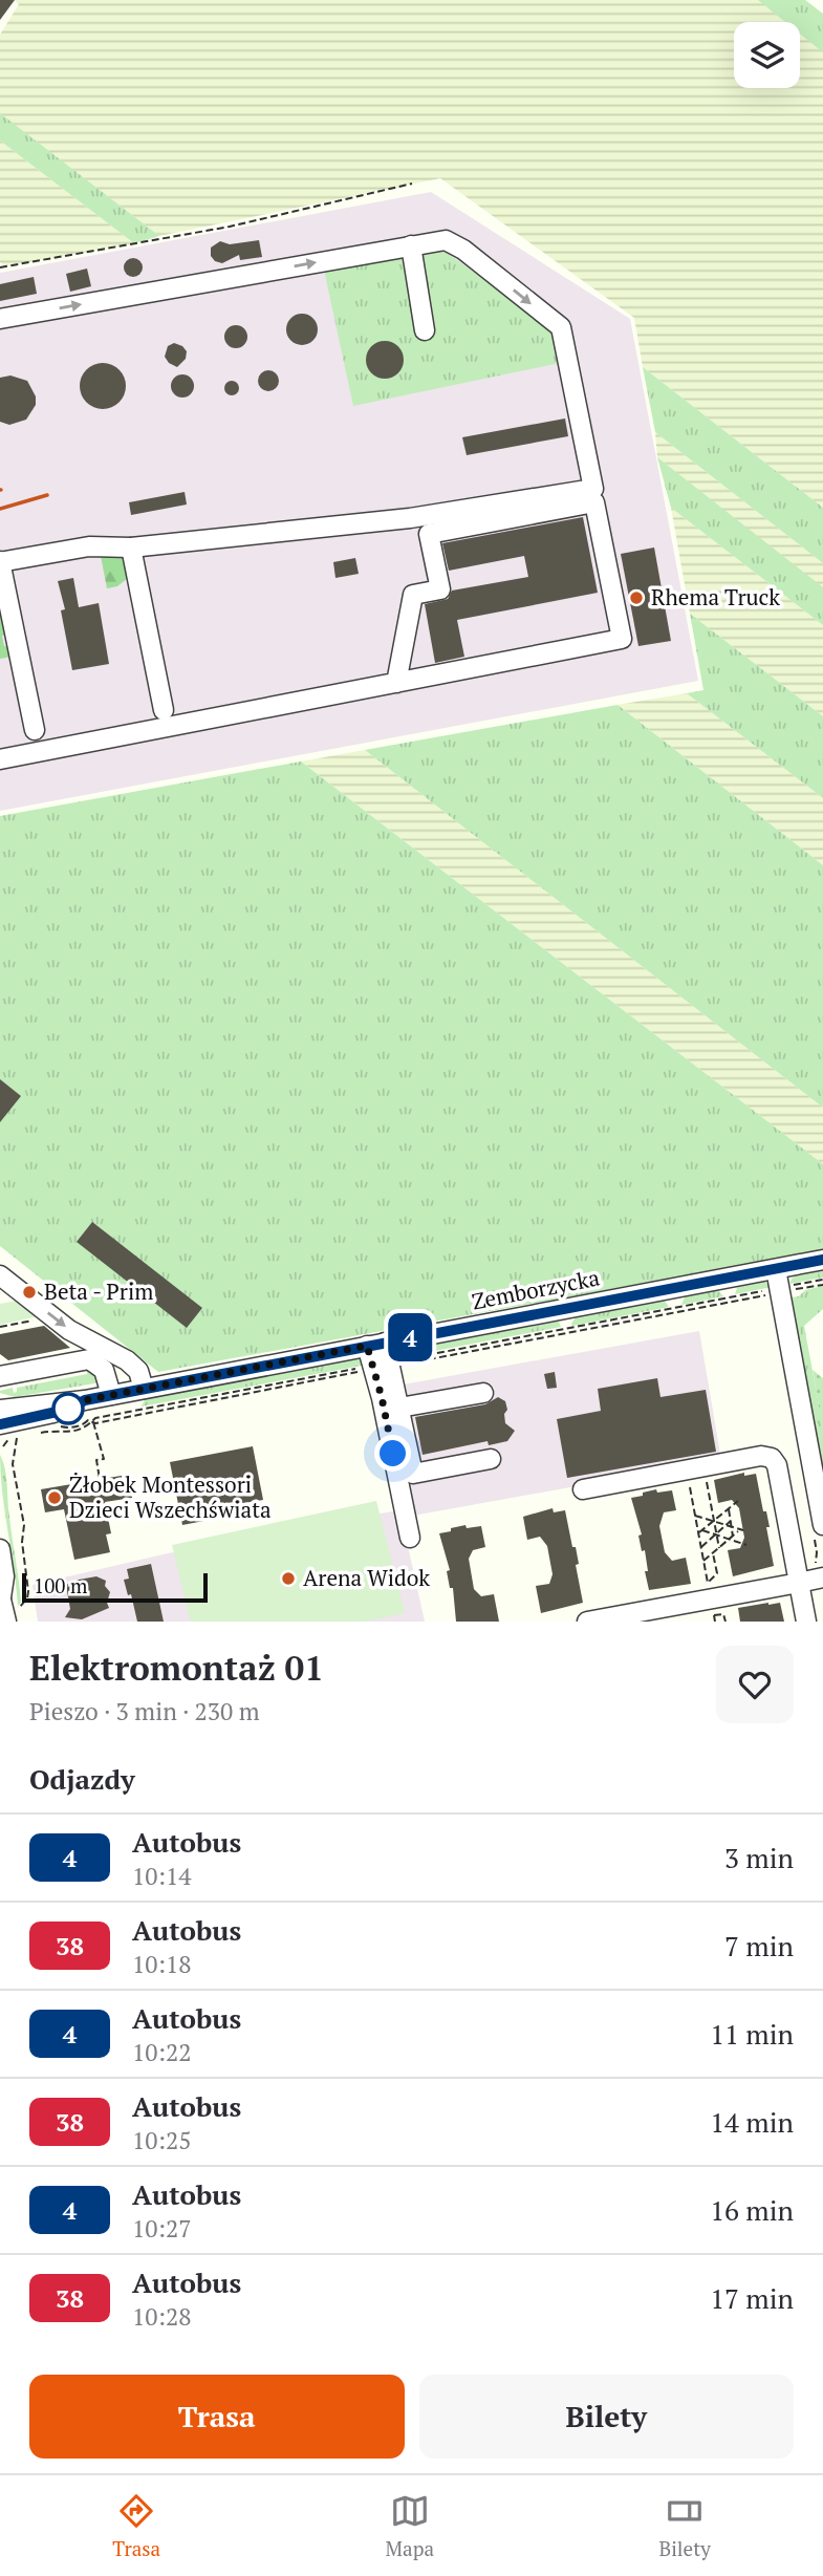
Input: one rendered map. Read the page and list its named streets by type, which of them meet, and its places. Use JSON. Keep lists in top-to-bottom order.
{
  "streets": {
    "street": ["Zemborzycka"]
  },
  "places": [
    "Rhema Truck",
    "Beta - Prim",
    "Żłobek Montessori Dzieci Wszechświata",
    "Arena Widok"
  ],
  "lines": ["bus line 4"],
  "scale_bar": "100 m",
  "page": {
    "on_map": "4",
    "scale": "100 m",
    "heading": [
      ["Elektromontaż 01", "Pieszo · 3 min · 230 m"],
      "Odjazdy"
    ],
    "list": [
      {
        "mark": "4",
        "name": "Autobus",
        "note": "10:14",
        "value": "3 min"
      },
      {
        "mark": "38",
        "name": "Autobus",
        "note": "10:18",
        "value": "7 min"
      },
      {
        "mark": "4",
        "name": "Autobus",
        "note": "10:22",
        "value": "11 min"
      },
      {
        "mark": "38",
        "name": "Autobus",
        "note": "10:25",
        "value": "14 min"
      },
      {
        "mark": "4",
        "name": "Autobus",
        "note": "10:27",
        "value": "16 min"
      },
      {
        "mark": "38",
        "name": "Autobus",
        "note": "10:28",
        "value": "17 min"
      }
    ],
    "buttons": ["Trasa", "Bilety"],
    "tabs": ["Trasa", "Mapa", "Bilety"]
  }
}
